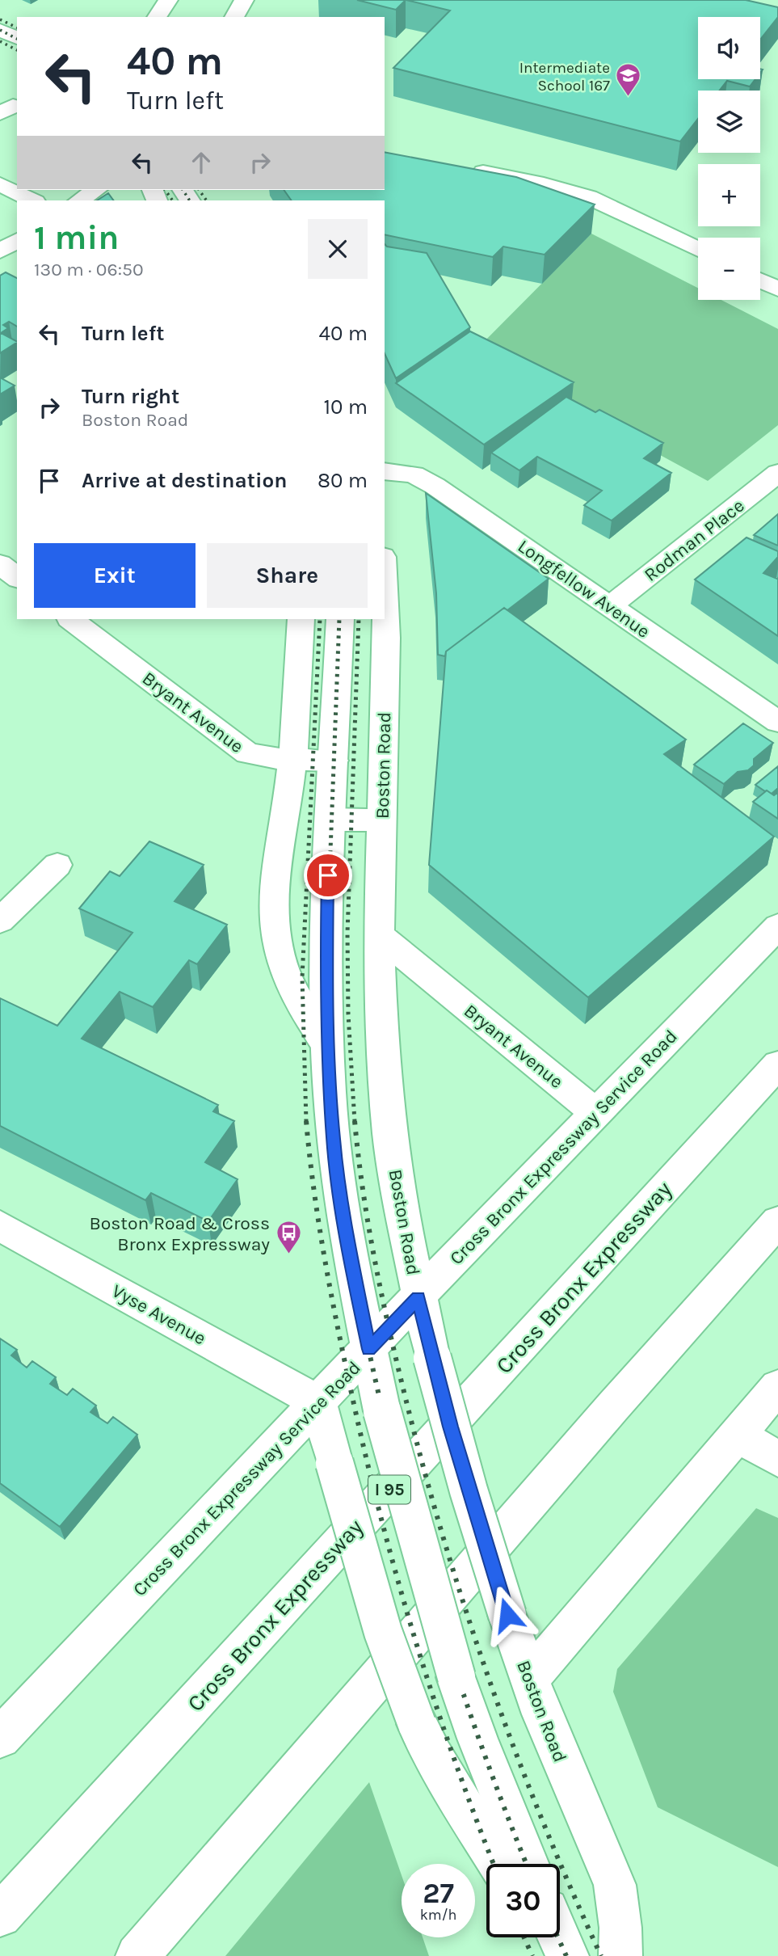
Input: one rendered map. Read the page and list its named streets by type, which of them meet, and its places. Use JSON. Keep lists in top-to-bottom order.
{
  "streets": {
    "main road": [
      "Rodman Place",
      "Longfellow Avenue",
      "Bryant Avenue",
      "Boston Road",
      "Cross Bronx Expressway Service Road",
      "Cross Bronx Expressway",
      "Vyse Avenue",
      "I 95"
    ]
  },
  "crossings": [
    ["Rodman Place", "Longfellow Avenue"],
    ["Bryant Avenue", "Boston Road"],
    ["Bryant Avenue", "Cross Bronx Expressway Service Road"],
    ["Boston Road", "Cross Bronx Expressway Service Road"],
    ["Cross Bronx Expressway Service Road", "Vyse Avenue"]
  ],
  "places": {
    "school or university": ["Intermediate School 167"],
    "bus stop": ["Boston Road & Cross Bronx Expressway"]
  },
  "page": {
    "map_buttons": ["+", "−"],
    "turn": ["40 m", "Turn left"],
    "heading": ["1 min", "130 m · 06:50"],
    "list": [
      {
        "name": "Turn left",
        "value": "40 m"
      },
      {
        "name": "Turn right",
        "note": "Boston Road",
        "value": "10 m"
      },
      {
        "name": "Arrive at destination",
        "value": "80 m"
      }
    ],
    "buttons": ["Exit", "Share"],
    "speed": "27 km/h",
    "limit": "30"
  }
}
